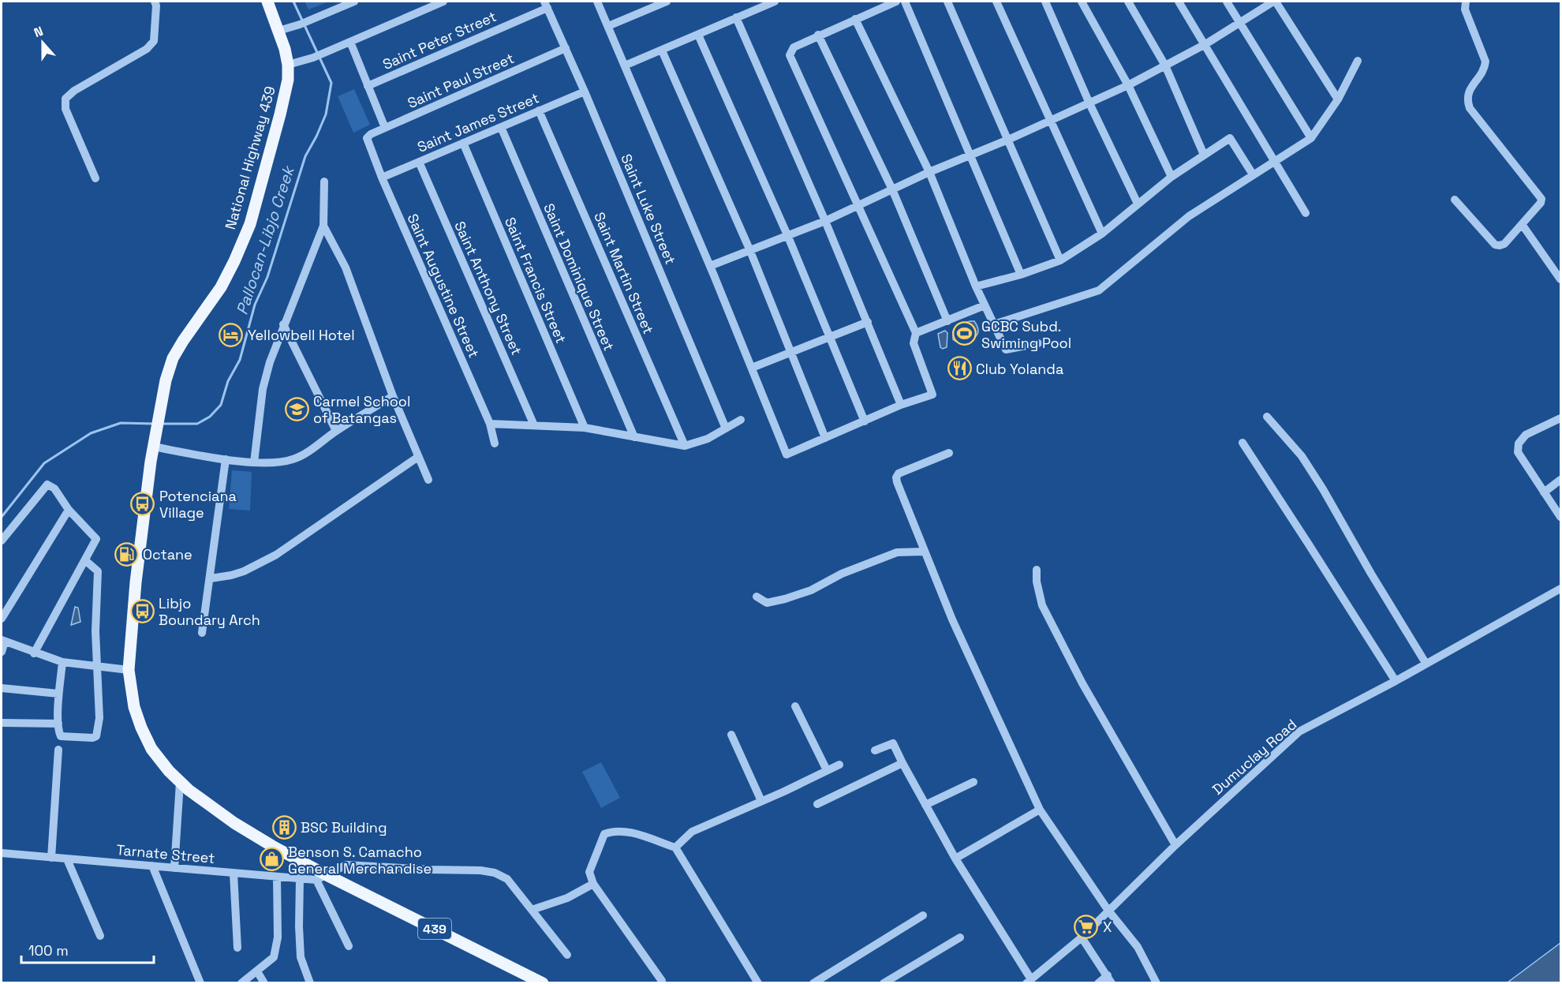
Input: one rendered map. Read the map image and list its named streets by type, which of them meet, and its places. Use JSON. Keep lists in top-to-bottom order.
{
  "streets": {
    "main road": ["National Highway 439", "439"],
    "street": [
      "Saint Peter Street",
      "Saint Paul Street",
      "Saint James Street",
      "Saint Luke Street",
      "Saint Martin Street",
      "Saint Dominique Street",
      "Saint Francis Street",
      "Saint Augustine Street",
      "Saint Anthony Street",
      "Dumuclay Road",
      "Tarnate Street"
    ]
  },
  "crossings": [
    ["Saint Peter Street", "Saint Luke Street"],
    ["Saint Paul Street", "Saint Luke Street"],
    ["Saint Paul Street", "Saint Augustine Street"],
    ["Saint James Street", "Saint Luke Street"],
    ["Saint James Street", "Saint Martin Street"],
    ["Saint James Street", "Saint Dominique Street"],
    ["Saint James Street", "Saint Francis Street"],
    ["Saint James Street", "Saint Augustine Street"],
    ["Saint James Street", "Saint Anthony Street"],
    ["National Highway 439", "Tarnate Street"]
  ],
  "water": ["Pallocan-Libjo Creek"],
  "places": {
    "sports": ["GCBC Subd. Swiming Pool"],
    "hotel": ["Yellowbell Hotel"],
    "restaurant": ["Club Yolanda"],
    "school or university": ["Carmel School of Batangas"],
    "bus stop": ["Potenciana Village", "Libjo Boundary Arch"],
    "fuel station": ["Octane"],
    "building": ["BSC Building"],
    "shop": ["Benson S. Camacho General Merchandise"],
    "supermarket": ["X"]
  },
  "scale_bar": "100 m",
  "north": "top"
}
